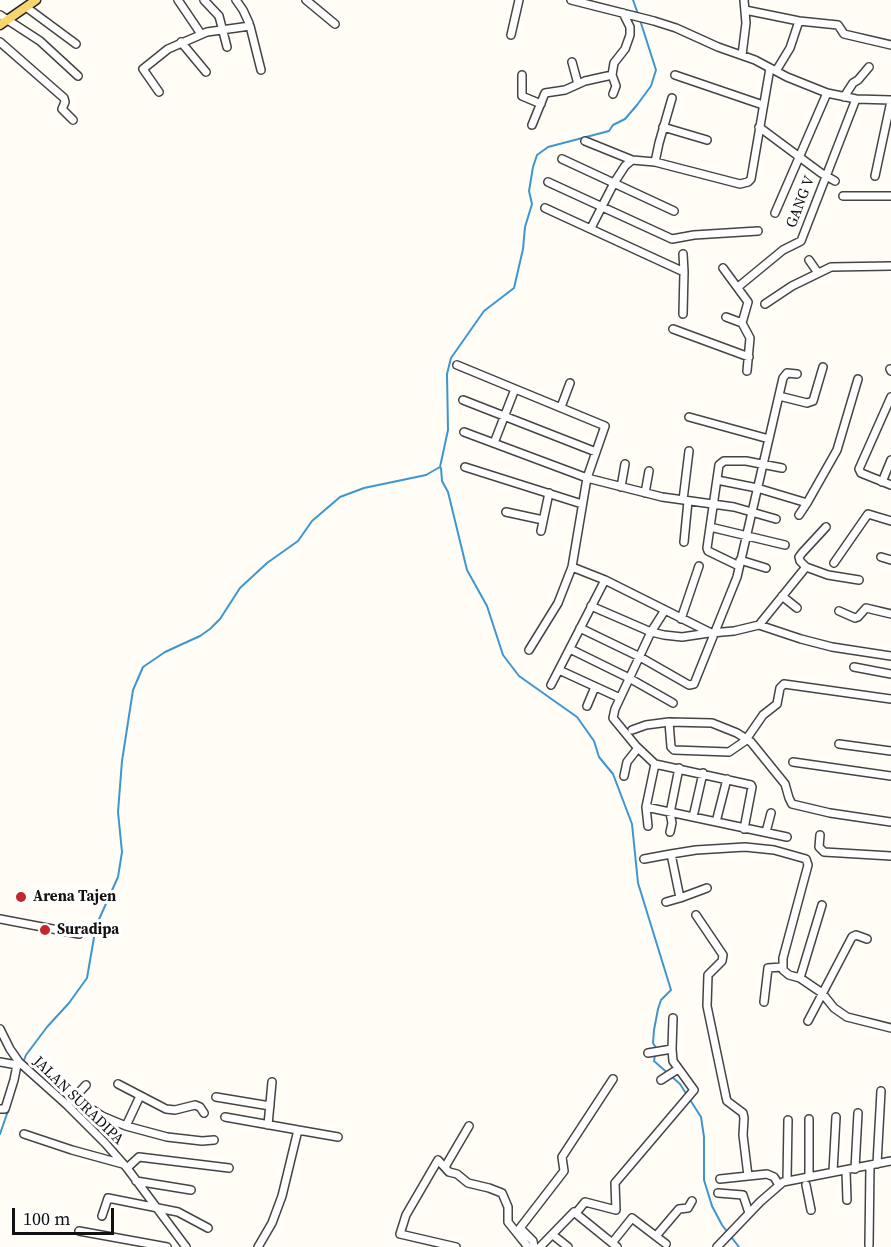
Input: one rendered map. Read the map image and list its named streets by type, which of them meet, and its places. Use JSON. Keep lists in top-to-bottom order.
{
  "streets": {
    "street": ["GANG V", "JALAN SURADIPA"]
  },
  "places": ["Arena Tajen", "Suradipa"],
  "scale_bar": "100 m"
}
